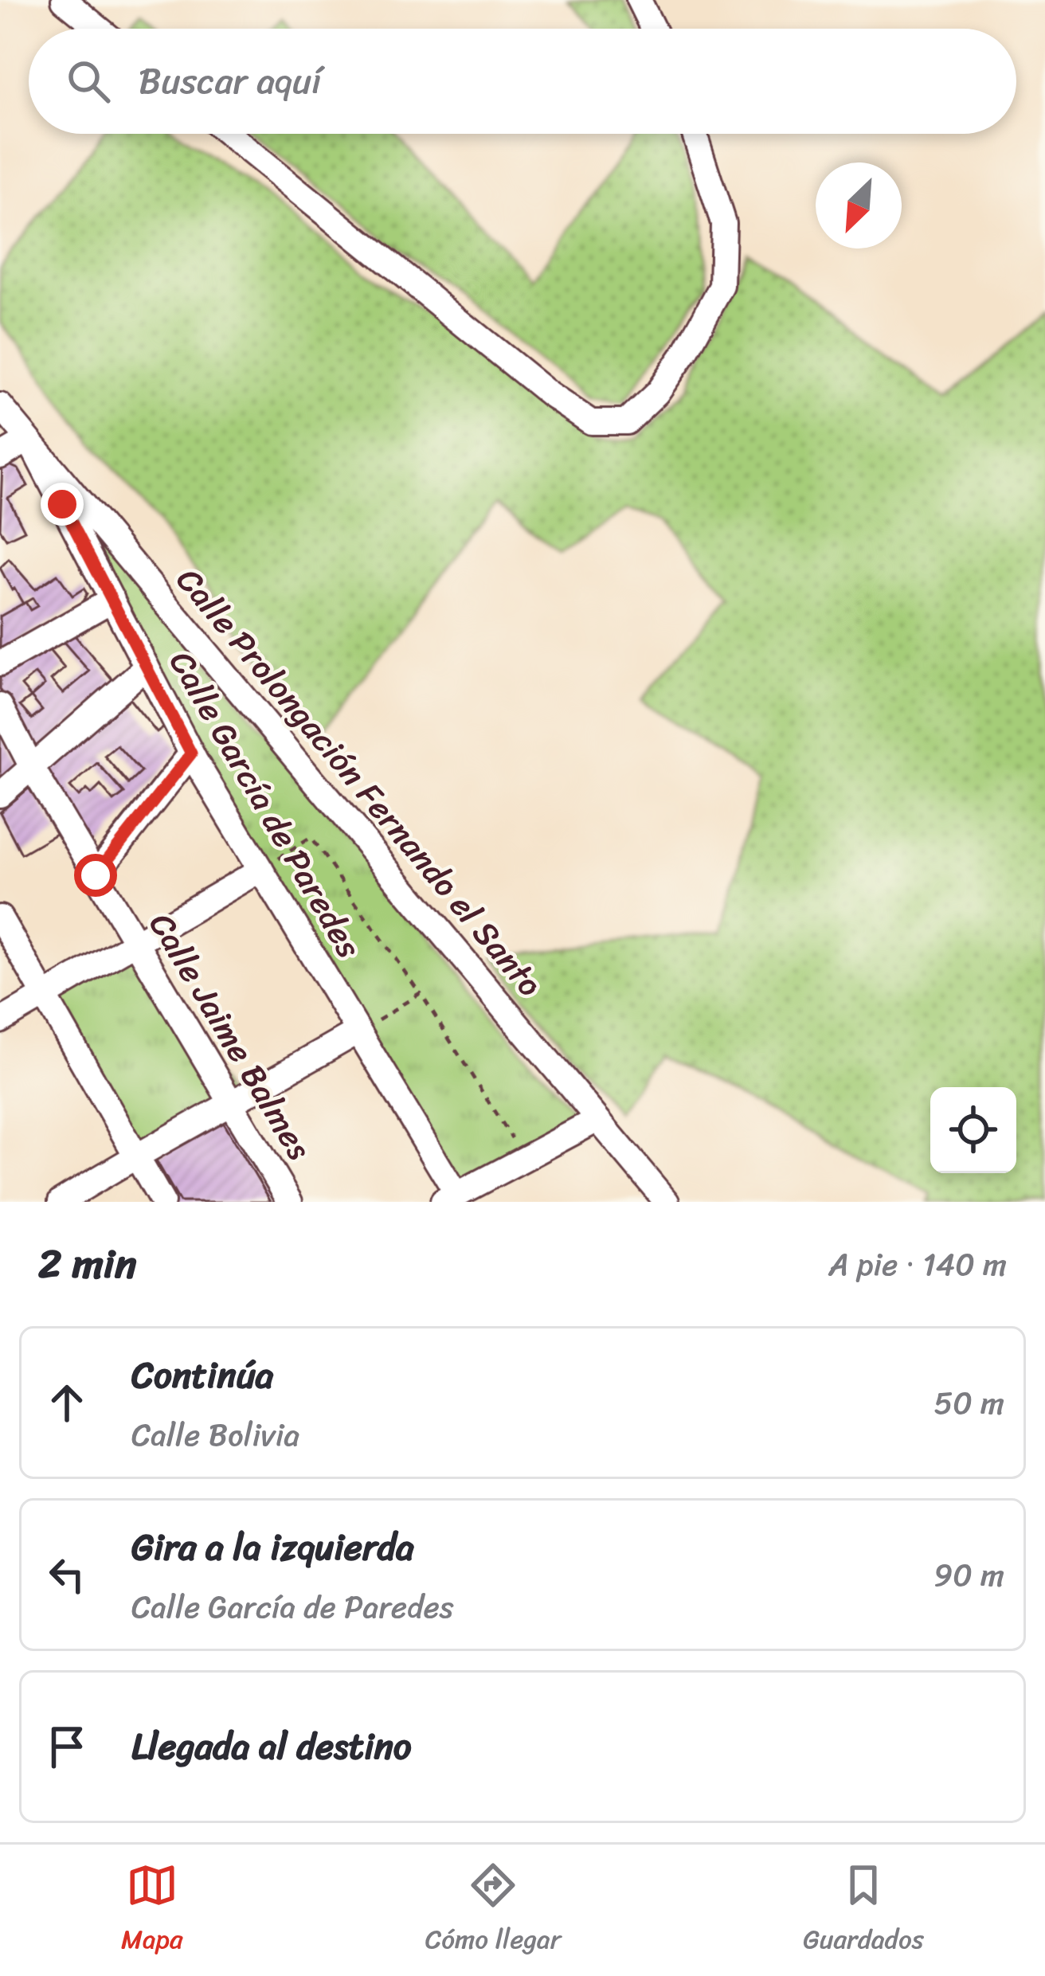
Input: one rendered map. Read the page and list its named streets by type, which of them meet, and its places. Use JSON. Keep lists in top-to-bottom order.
{
  "streets": {
    "street": ["Calle Prolongación Fernando el Santo", "Calle García de Paredes", "Calle Jaime Balmes"]
  },
  "crossings": [
    ["Calle Prolongación Fernando el Santo", "Calle García de Paredes"]
  ],
  "north": "bottom left",
  "page": {
    "search": "Buscar aquí",
    "heading": ["2 min", "A pie · 140 m"],
    "list": [
      ["Continúa", "Calle Bolivia", "50 m"],
      ["Gira a la izquierda", "Calle García de Paredes", "90 m"],
      "Llegada al destino"
    ],
    "nav": ["Mapa", "Cómo llegar", "Guardados"]
  }
}
